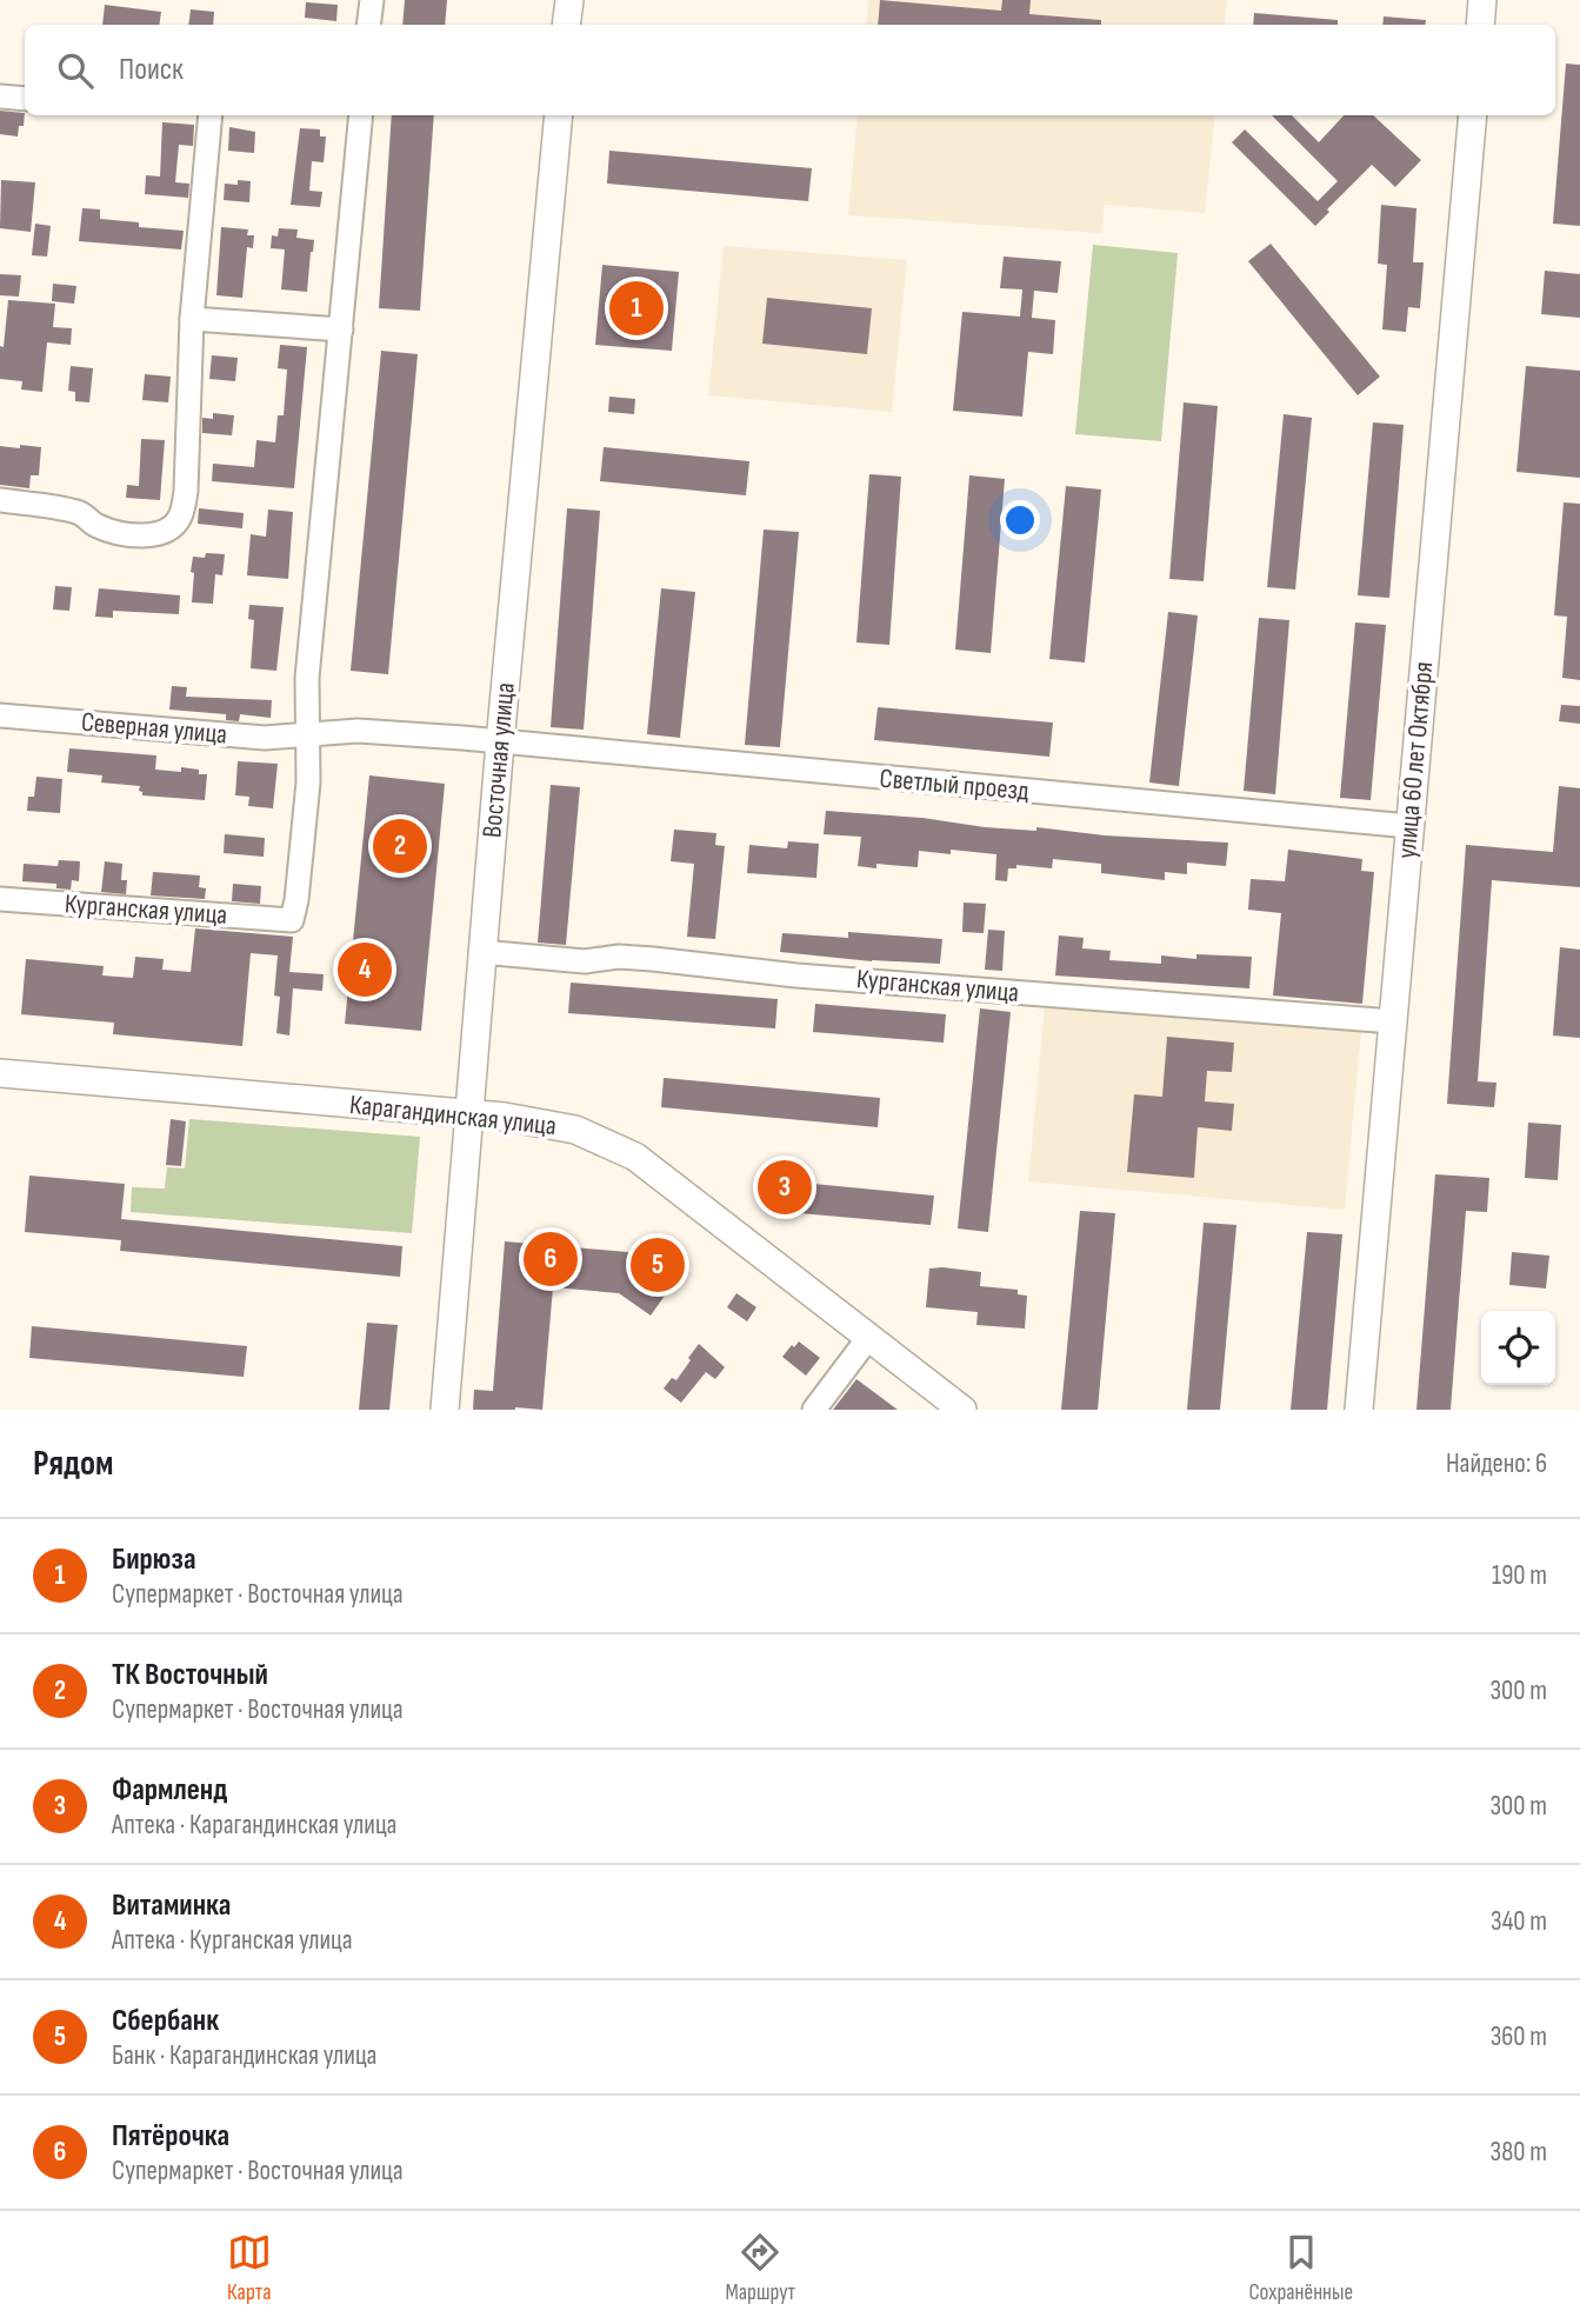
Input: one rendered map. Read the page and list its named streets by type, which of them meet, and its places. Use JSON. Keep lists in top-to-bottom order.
{
  "streets": {
    "main road": ["Восточная улица", "улица 60 лет Октября", "Карагандинская улица"],
    "street": ["Северная улица", "Светлый проезд", "Курганская улица"]
  },
  "crossings": [
    ["Северная улица", "Восточная улица"],
    ["Северная улица", "Светлый проезд"],
    ["Северная улица", "Курганская улица"],
    ["Восточная улица", "Светлый проезд"],
    ["Восточная улица", "Курганская улица"],
    ["Восточная улица", "Карагандинская улица"],
    ["улица 60 лет Октября", "Светлый проезд"],
    ["улица 60 лет Октября", "Курганская улица"]
  ],
  "page": {
    "search": "Поиск",
    "pins": [
      "1",
      "2",
      "4",
      "3",
      "6",
      "5"
    ],
    "heading": ["Рядом", "Найдено: 6"],
    "list": [
      {
        "mark": "1",
        "name": "Бирюза",
        "note": "Супермаркет · Восточная улица",
        "value": "190 m"
      },
      {
        "mark": "2",
        "name": "ТК Восточный",
        "note": "Супермаркет · Восточная улица",
        "value": "300 m"
      },
      {
        "mark": "3",
        "name": "Фармленд",
        "note": "Аптека · Карагандинская улица",
        "value": "300 m"
      },
      {
        "mark": "4",
        "name": "Витаминка",
        "note": "Аптека · Курганская улица",
        "value": "340 m"
      },
      {
        "mark": "5",
        "name": "Сбербанк",
        "note": "Банк · Карагандинская улица",
        "value": "360 m"
      },
      {
        "mark": "6",
        "name": "Пятёрочка",
        "note": "Супермаркет · Восточная улица",
        "value": "380 m"
      }
    ],
    "nav": ["Карта", "Маршрут", "Сохранённые"]
  }
}
